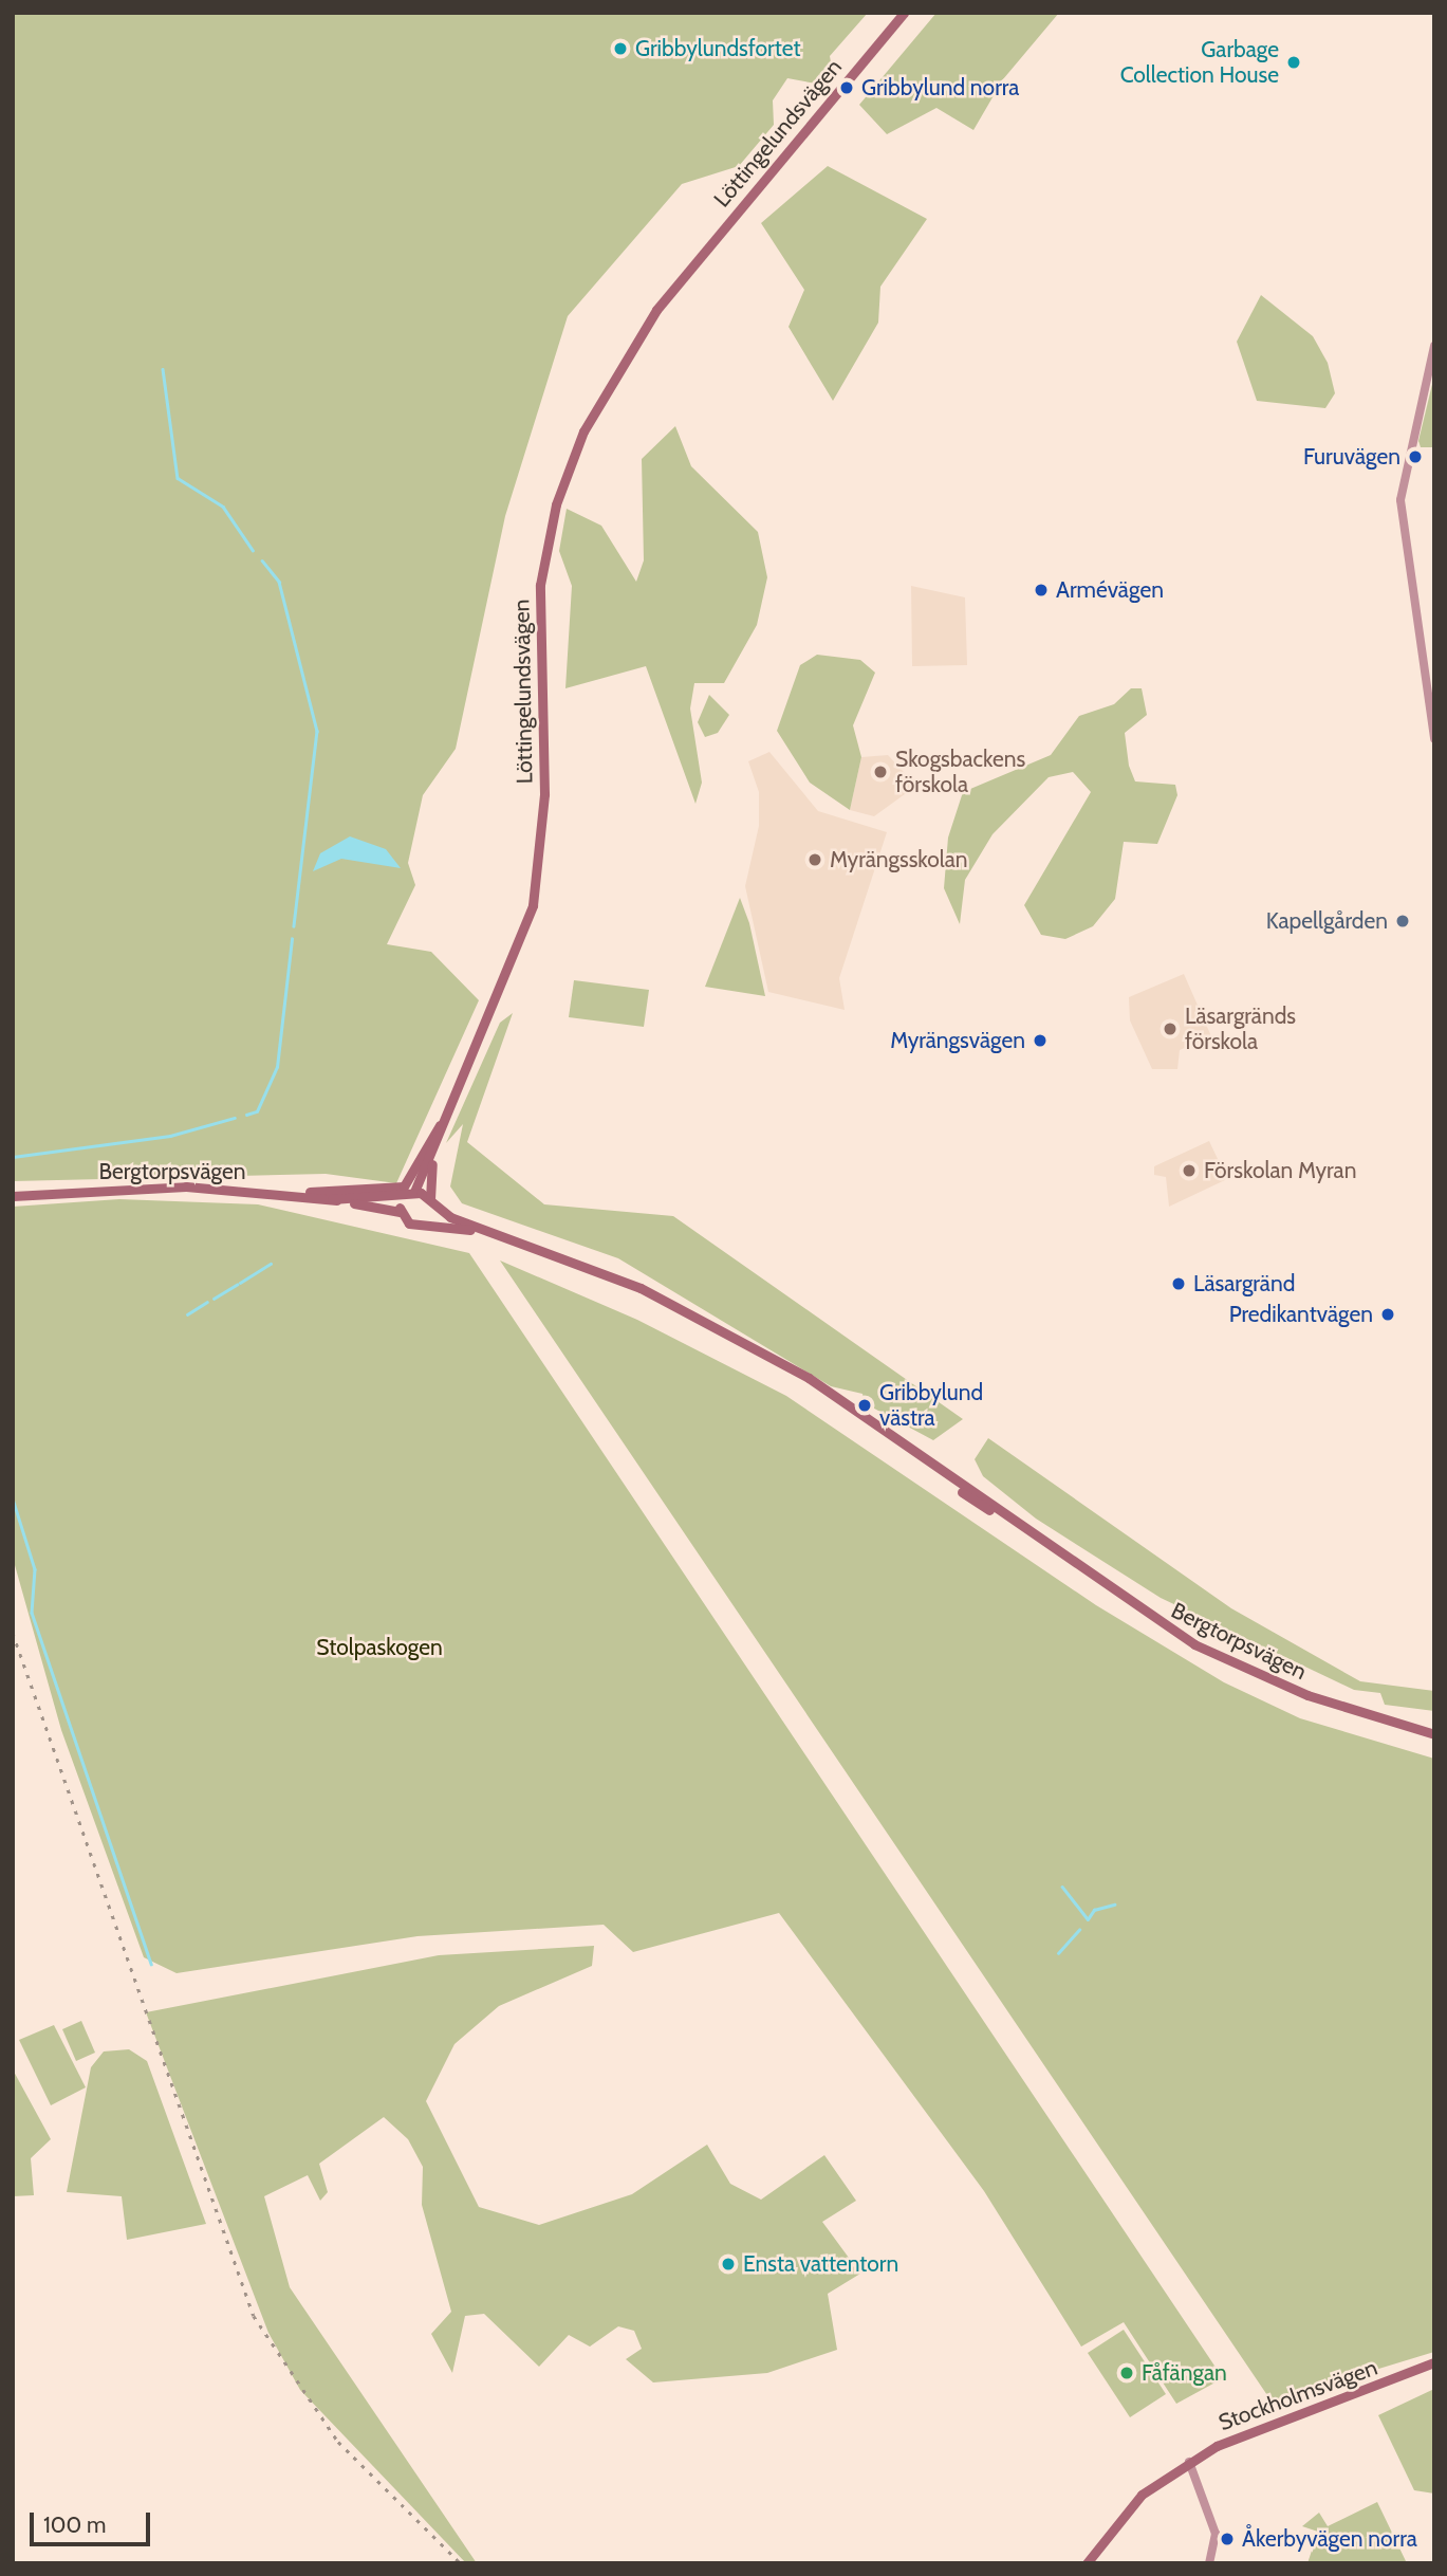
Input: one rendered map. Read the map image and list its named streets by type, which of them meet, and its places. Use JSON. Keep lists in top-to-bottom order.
{
  "streets": {
    "main road": ["Löttingelundsvägen", "Bergtorpsvägen", "Stockholmsvägen"]
  },
  "crossings": [
    ["Löttingelundsvägen", "Bergtorpsvägen"]
  ],
  "parks": ["Stolpaskogen"],
  "places": [
    "Gribbylundsfortet",
    "Garbage Collection House",
    "Gribbylund norra",
    "Furuvägen",
    "Armévägen",
    "Skogsbackens förskola",
    "Myrängsskolan",
    "Kapellgården",
    "Läsargränds förskola",
    "Myrängsvägen",
    "Förskolan Myran",
    "Läsargränd",
    "Predikantvägen",
    "Gribbylund västra",
    "Ensta vattentorn",
    "Fåfängan",
    "Åkerbyvägen norra"
  ],
  "scale_bar": "100 m"
}
